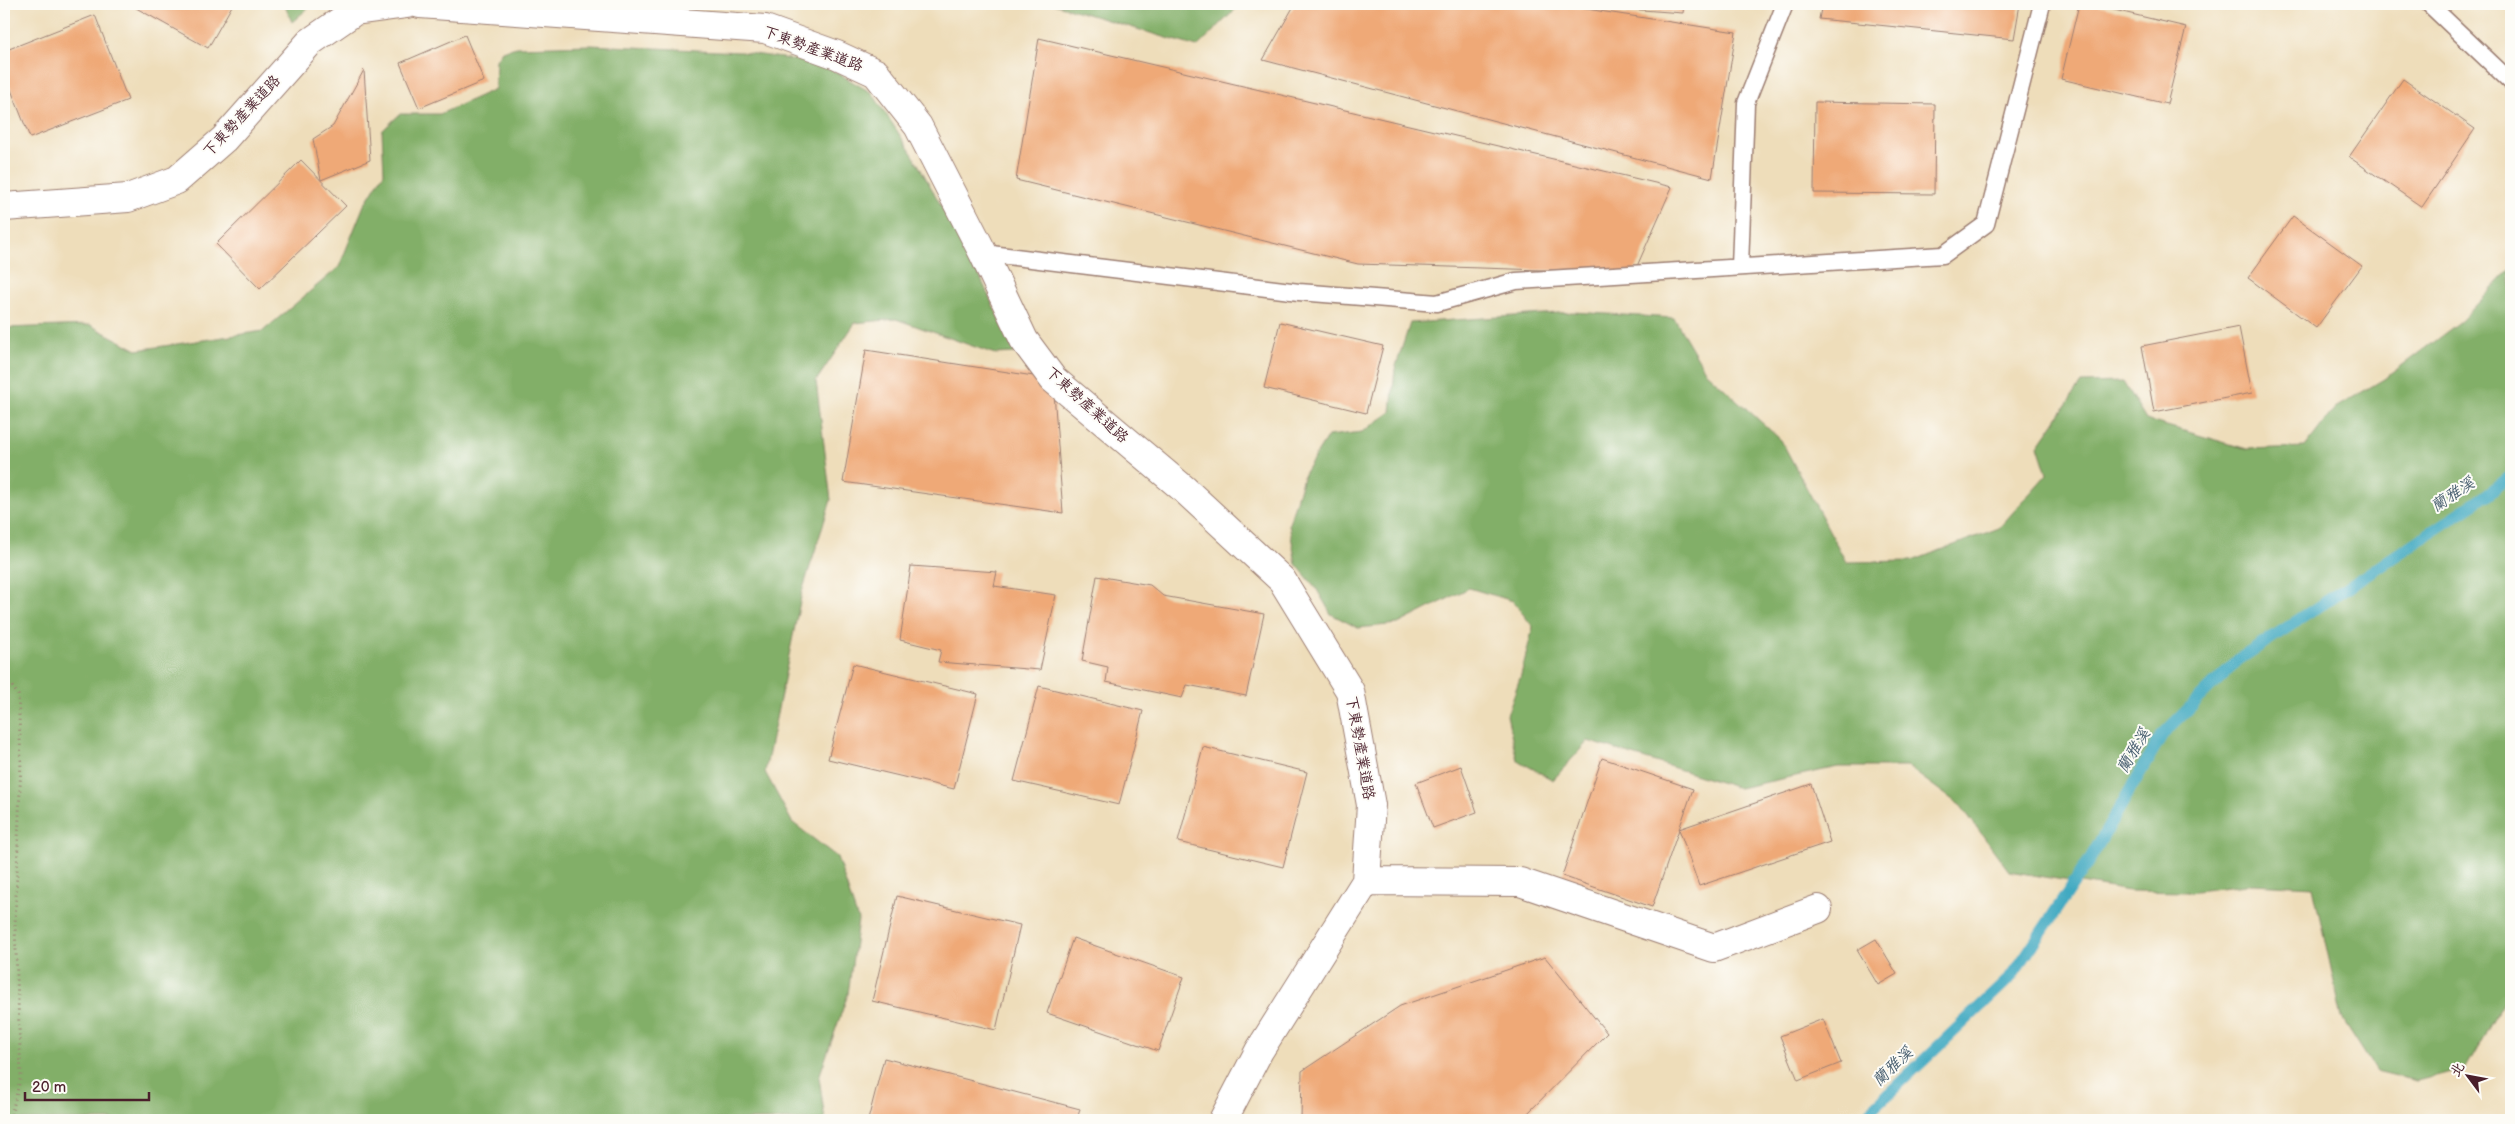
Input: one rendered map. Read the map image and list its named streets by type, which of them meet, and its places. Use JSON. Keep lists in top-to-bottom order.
{
  "streets": {
    "street": ["下東勢產業道路"]
  },
  "water": ["蘭雅溪"],
  "scale_bar": "20 m",
  "north": "top left"
}
